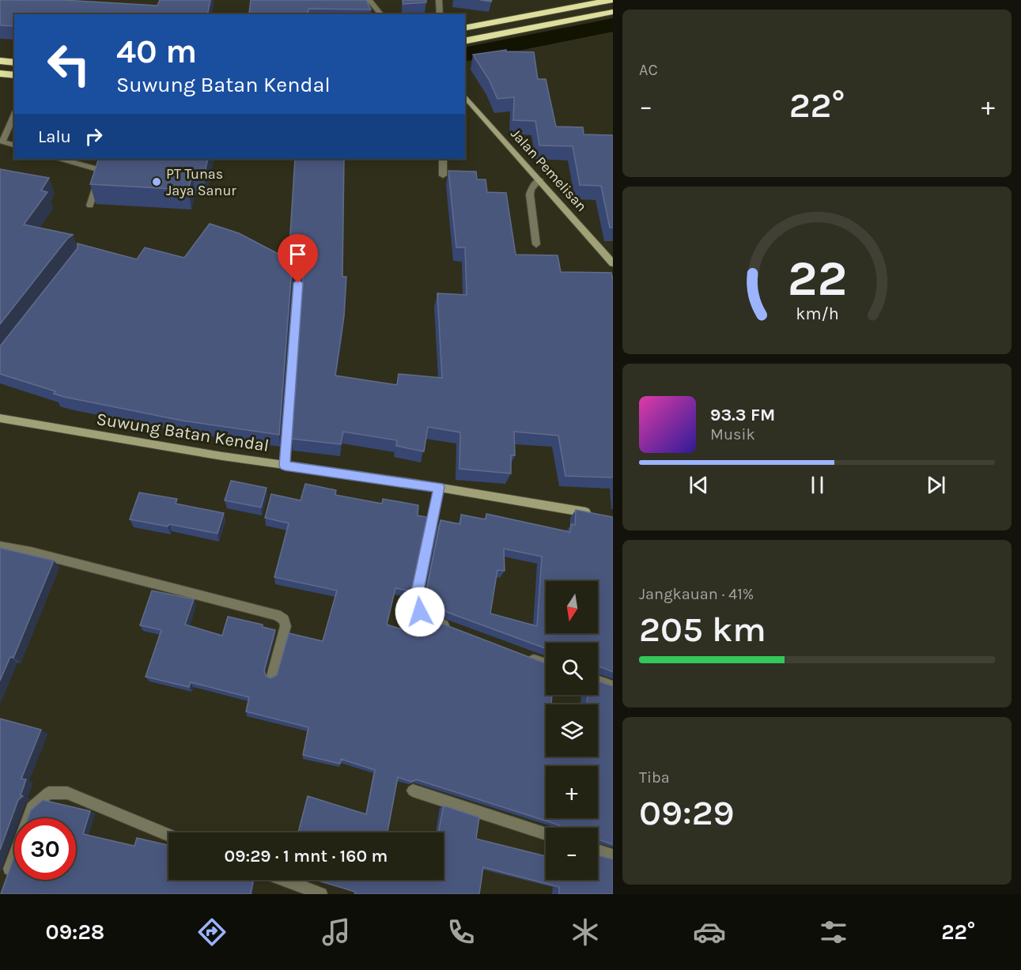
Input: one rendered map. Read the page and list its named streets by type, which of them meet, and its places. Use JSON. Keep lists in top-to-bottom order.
{
  "streets": {
    "street": ["Jalan Pemelisan", "Suwung Batan Kendal"]
  },
  "places": ["PT Tunas Jaya Sanur"],
  "north": "bottom",
  "page": {
    "tile": [
      "AC",
      ["Jangkauan · 41%", "205 km"],
      ["Tiba", "09:29"]
    ],
    "turn": ["40 m", "Suwung Batan Kendal"],
    "heat": ["−", "22°", "+"],
    "then": "Lalu",
    "song": ["93.3 FM", "Musik"],
    "map_buttons": ["+", "−"],
    "limit": "30",
    "trip": "09:29 · 1 mnt · 160 m",
    "tabs": ["09:28", "22°"],
    "gauge": ["22", "km/h"]
  }
}
